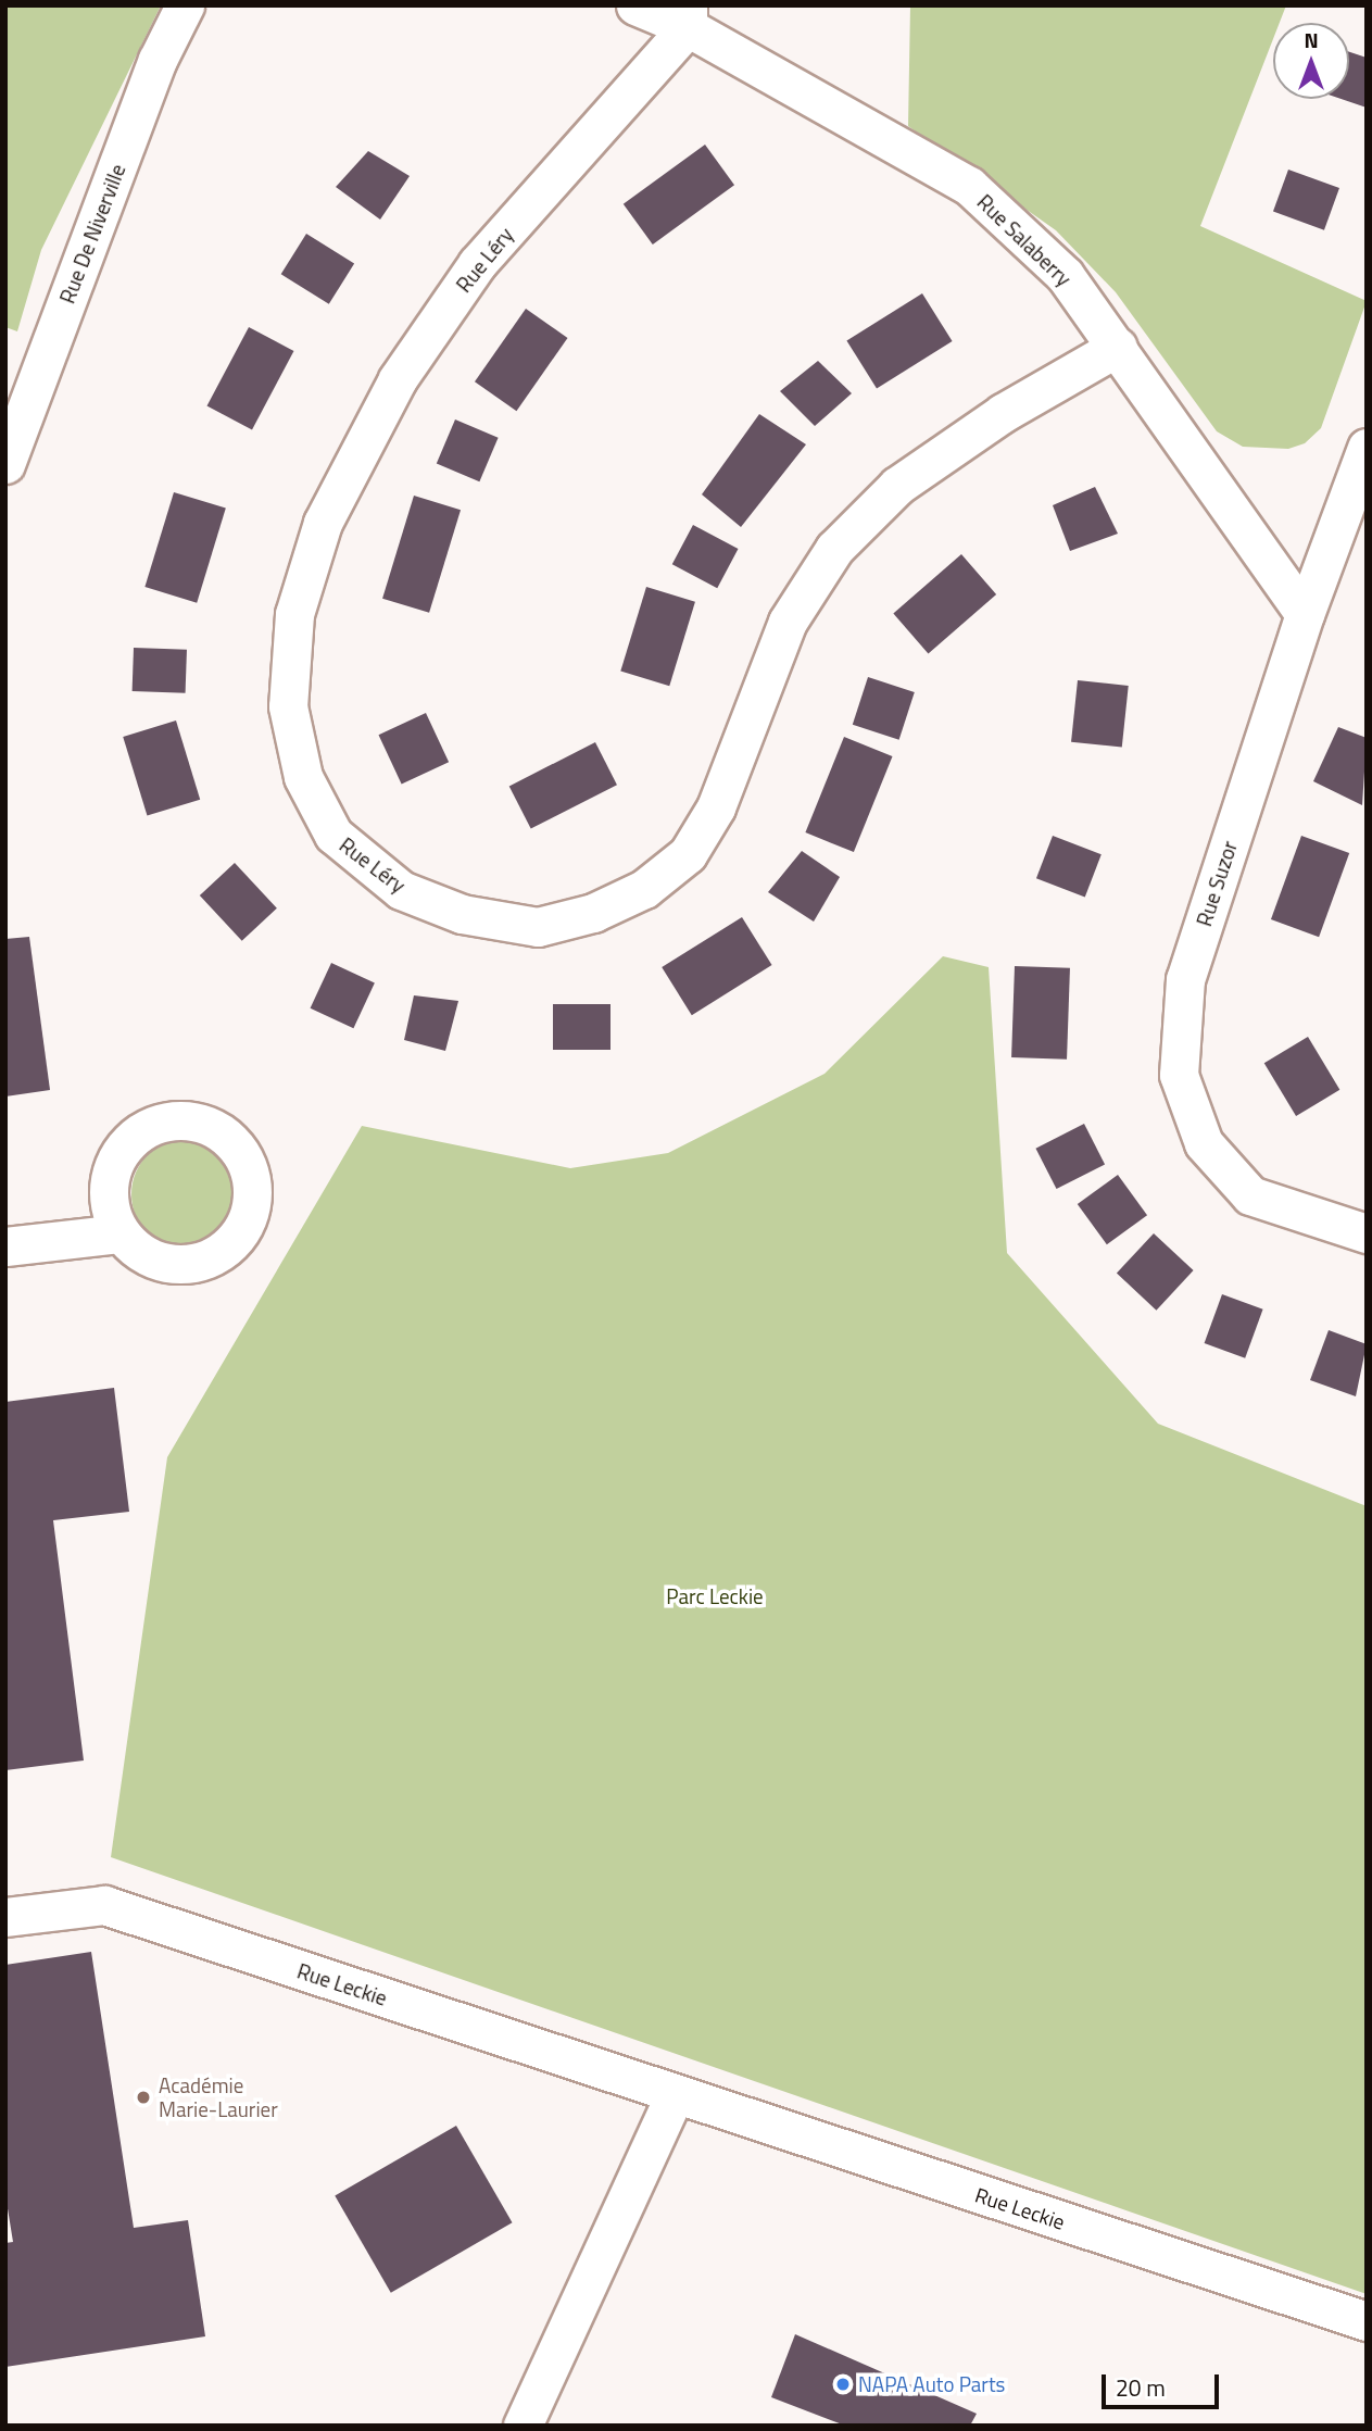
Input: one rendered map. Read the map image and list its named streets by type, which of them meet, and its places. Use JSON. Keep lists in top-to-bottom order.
{
  "streets": {
    "street": [
      "Rue De Niverville",
      "Rue Salaberry",
      "Rue Léry",
      "Rue Suzor",
      "Rue Leckie"
    ]
  },
  "crossings": [
    ["Rue Salaberry", "Rue Léry"],
    ["Rue Salaberry", "Rue Suzor"]
  ],
  "parks": ["Parc Leckie"],
  "places": ["Académie Marie-Laurier", "NAPA Auto Parts"],
  "scale_bar": "20 m",
  "north": "top"
}
